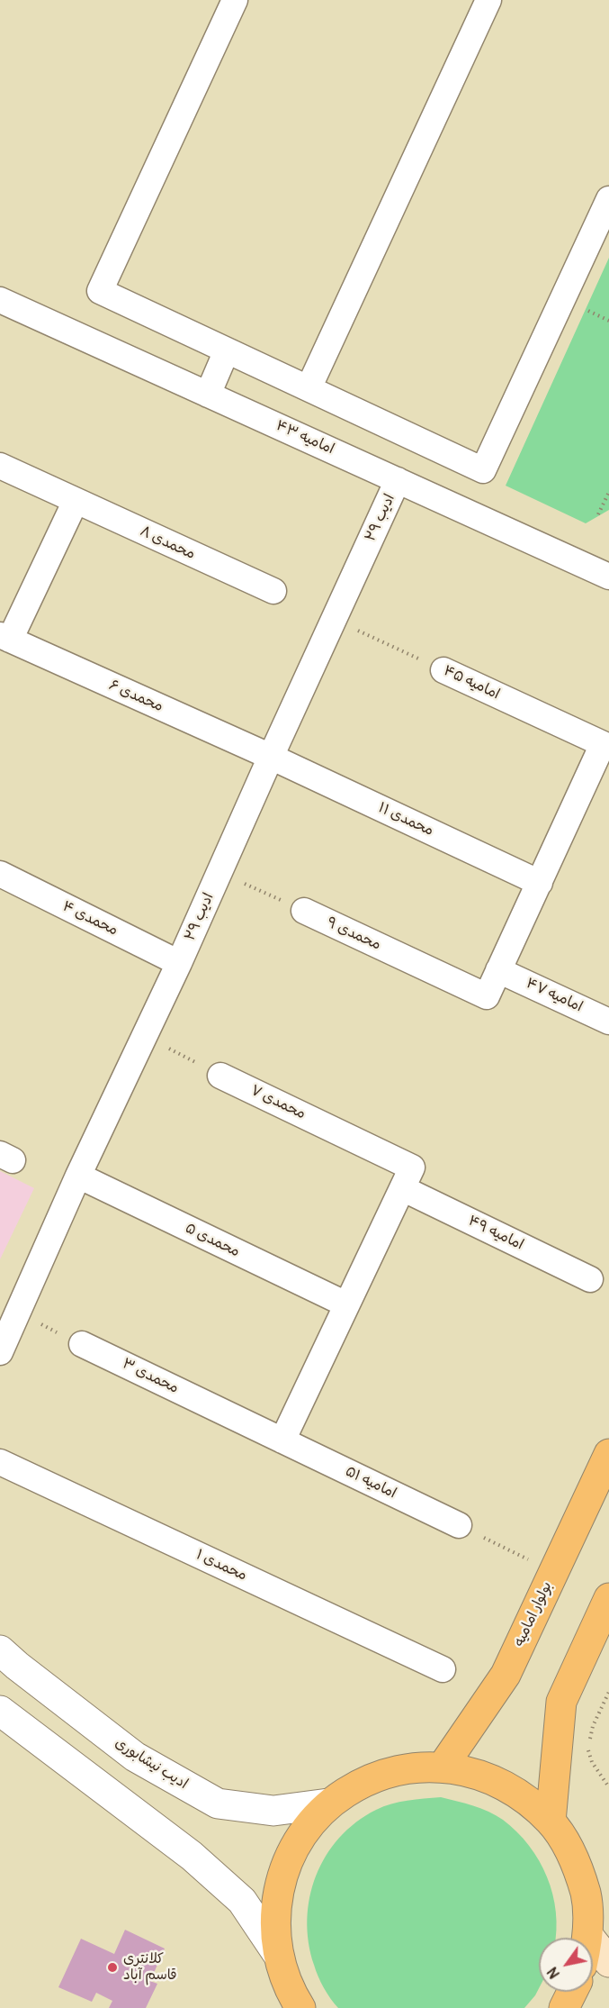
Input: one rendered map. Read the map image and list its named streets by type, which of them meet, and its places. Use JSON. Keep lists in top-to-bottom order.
{
  "streets": {
    "main road": ["بولوار امامیه"],
    "street": [
      "امامیه ۴۳",
      "ادیب ۲۹",
      "محمدی ۸",
      "امامیه ۴۵",
      "محمدی ۶",
      "محمدی ۱۱",
      "محمدی ۴",
      "محمدی ۹",
      "امامیه ۴۷",
      "محمدی ۷",
      "امامیه ۴۹",
      "محمدی ۵",
      "محمدی ۳",
      "امامیه ۵۱",
      "محمدی ۱",
      "ادیب نیشابوری"
    ]
  },
  "crossings": [
    ["امامیه ۴۳", "ادیب ۲۹"],
    ["ادیب ۲۹", "امامیه ۴۵"],
    ["ادیب ۲۹", "محمدی ۶"],
    ["ادیب ۲۹", "محمدی ۱۱"],
    ["ادیب ۲۹", "محمدی ۴"],
    ["ادیب ۲۹", "محمدی ۵"],
    ["محمدی ۶", "محمدی ۱۱"],
    ["محمدی ۹", "امامیه ۴۷"],
    ["محمدی ۷", "امامیه ۴۹"],
    ["محمدی ۳", "امامیه ۵۱"]
  ],
  "places": ["کلانتری قاسم آباد"],
  "north": "bottom left"
}
